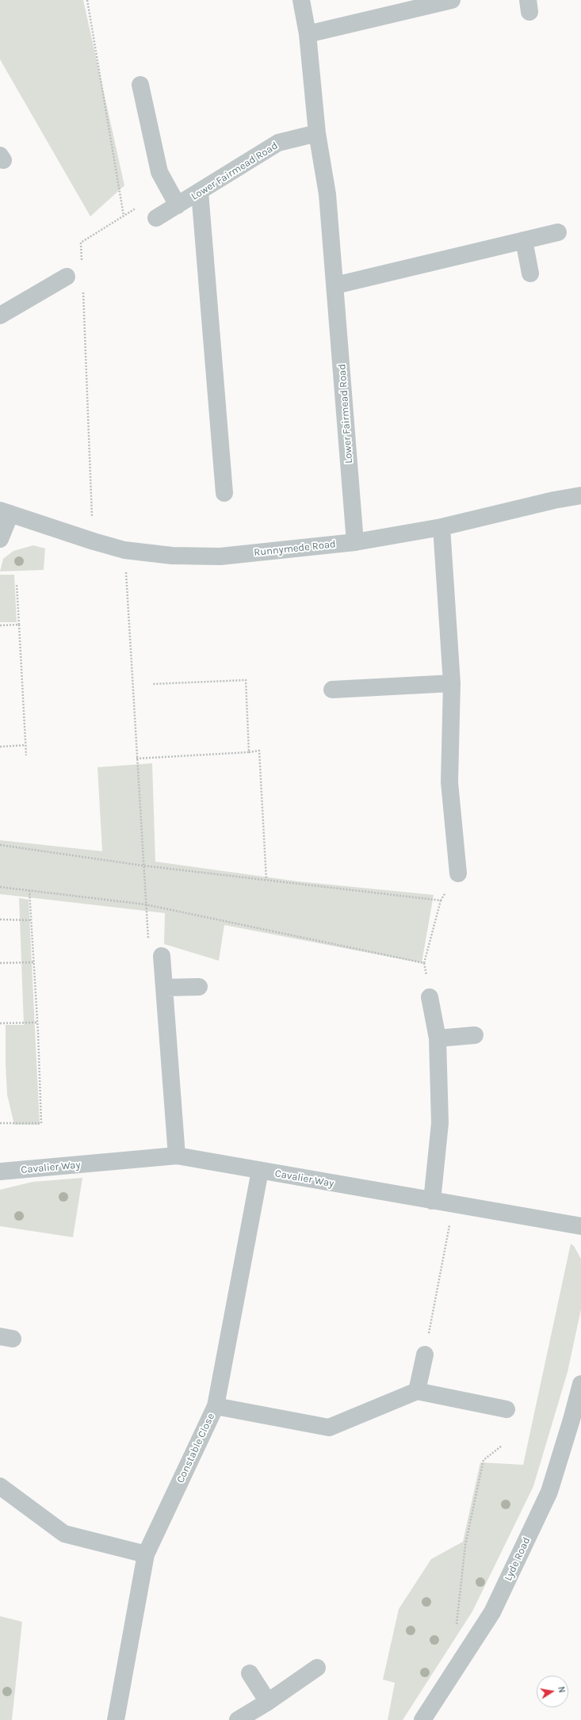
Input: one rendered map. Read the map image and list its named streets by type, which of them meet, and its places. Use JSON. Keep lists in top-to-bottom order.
{
  "streets": {
    "street": [
      "Lower Fairmead Road",
      "Runnymede Road",
      "Cavalier Way",
      "Constable Close",
      "Lyde Road"
    ]
  },
  "crossings": [
    ["Lower Fairmead Road", "Runnymede Road"],
    ["Cavalier Way", "Constable Close"]
  ],
  "north": "right"
}
